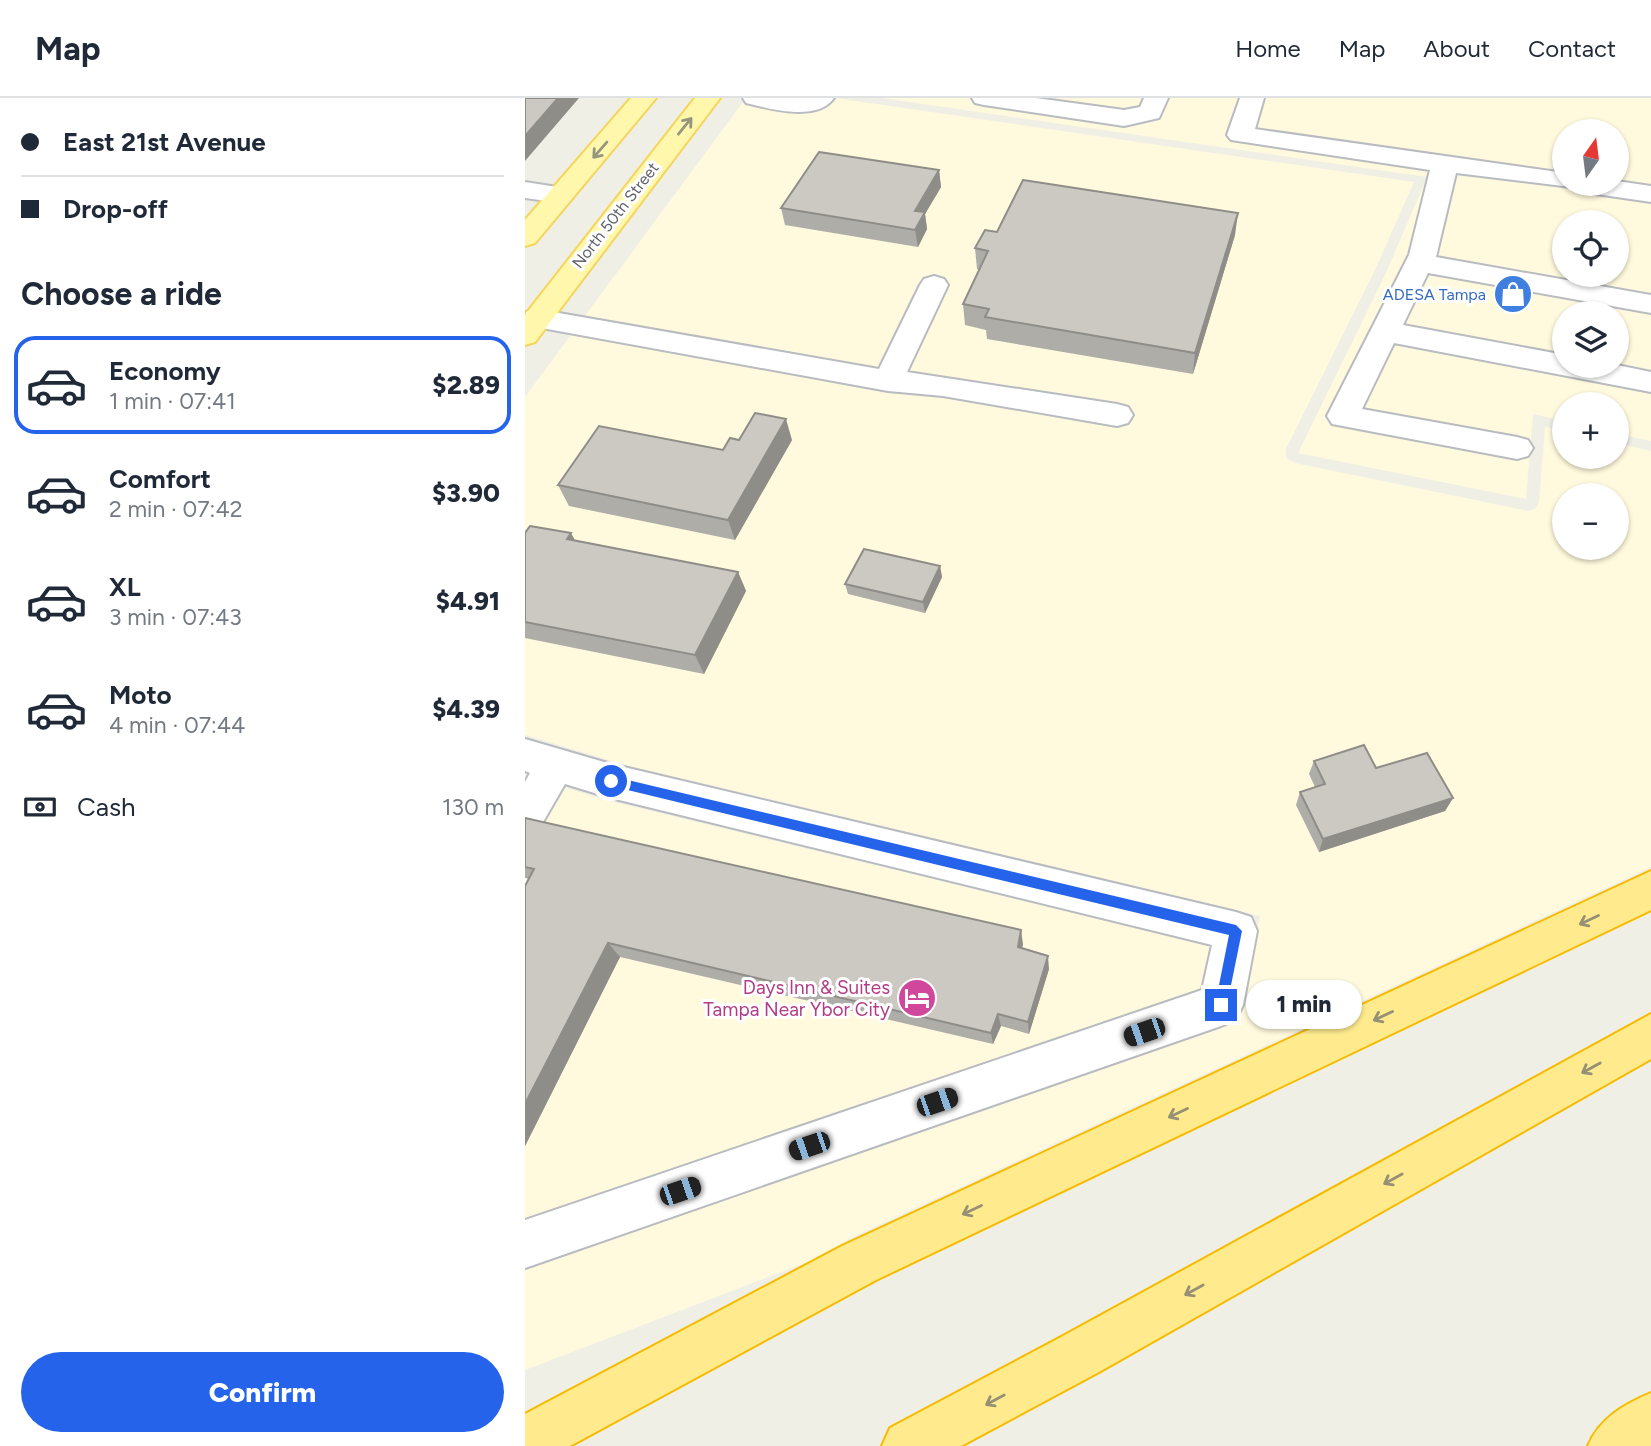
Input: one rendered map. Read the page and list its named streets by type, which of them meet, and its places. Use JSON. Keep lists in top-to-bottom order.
{
  "streets": {
    "main road": ["North 50th Street"]
  },
  "places": {
    "shop": ["ADESA Tampa"],
    "hotel": ["Days Inn & Suites Tampa Near Ybor City"]
  },
  "north": "top",
  "page": {
    "header": "Map",
    "nav": [
      "Home",
      "Map",
      "About",
      "Contact"
    ],
    "banner": ["East 21st Avenue", "Drop-off"],
    "map_buttons": ["+", "−"],
    "heading": "Choose a ride",
    "list": [
      {
        "name": "Economy",
        "note": "1 min · 07:41",
        "value": "$2.89"
      },
      {
        "name": "Comfort",
        "note": "2 min · 07:42",
        "value": "$3.90"
      },
      {
        "name": "XL",
        "note": "3 min · 07:43",
        "value": "$4.91"
      },
      {
        "name": "Moto",
        "note": "4 min · 07:44",
        "value": "$4.39"
      }
    ],
    "pay": ["Cash", "130 m"],
    "bubble": "1 min",
    "buttons": "Confirm"
  }
}
